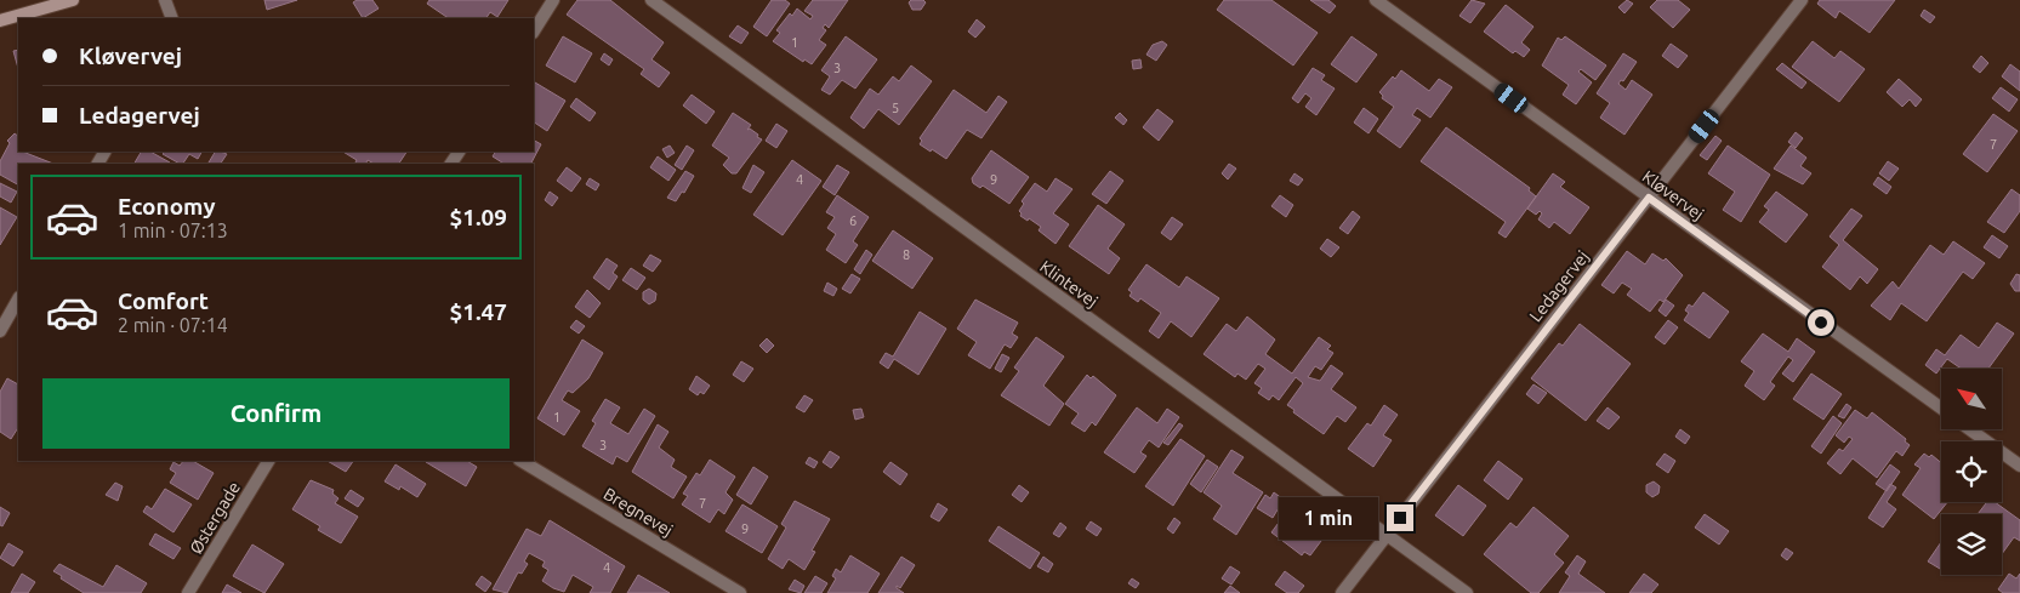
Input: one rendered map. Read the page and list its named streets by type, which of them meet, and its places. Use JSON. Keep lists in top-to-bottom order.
{
  "streets": {
    "street": [
      "Kløvervej",
      "Klintevej",
      "Ledagervej",
      "Bregnevej",
      "Østergade"
    ]
  },
  "crossings": [
    ["Kløvervej", "Ledagervej"],
    ["Klintevej", "Ledagervej"]
  ],
  "house_numbers": [
    "1",
    "3",
    "5",
    "7",
    "4",
    "9",
    "6",
    "8",
    "1",
    "3",
    "7",
    "9",
    "4"
  ],
  "north": "top left",
  "page": {
    "banner": ["Kløvervej", "Ledagervej"],
    "list": [
      {
        "name": "Economy",
        "note": "1 min · 07:13",
        "value": "$1.09"
      },
      {
        "name": "Comfort",
        "note": "2 min · 07:14",
        "value": "$1.47"
      }
    ],
    "buttons": "Confirm",
    "bubble": "1 min"
  }
}
